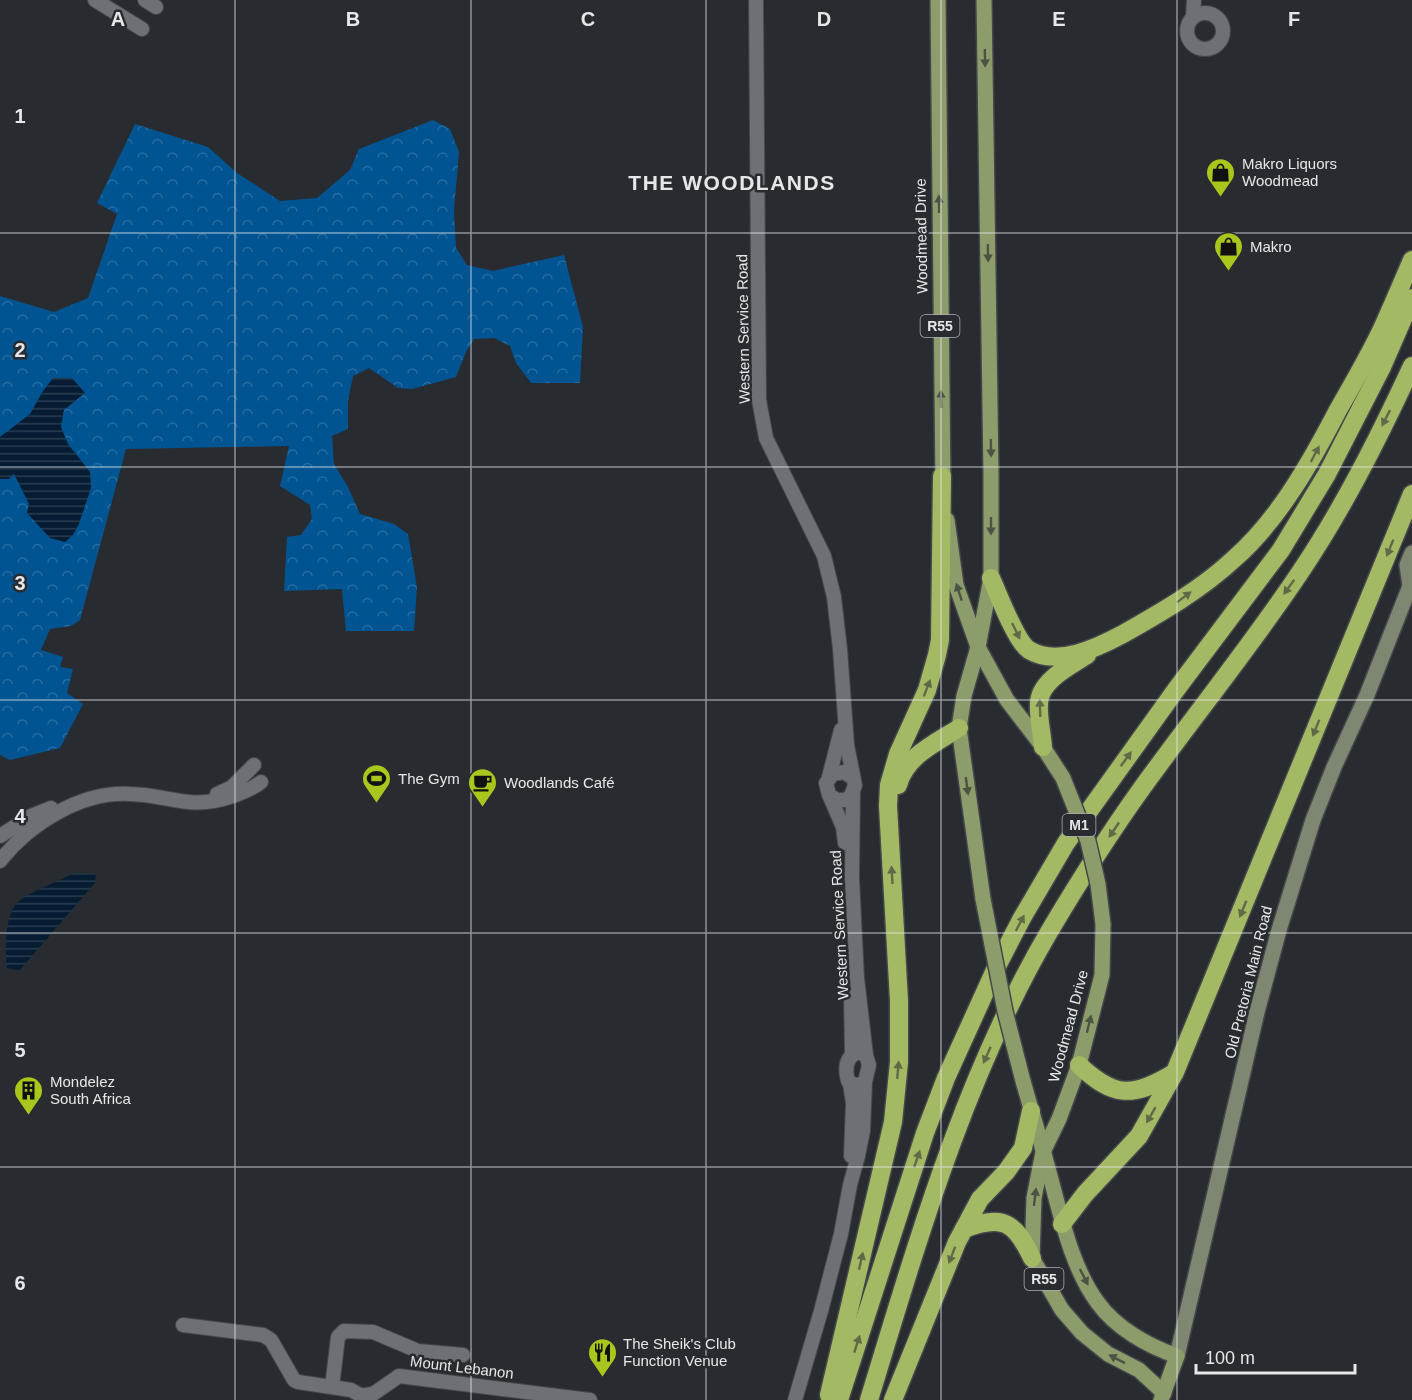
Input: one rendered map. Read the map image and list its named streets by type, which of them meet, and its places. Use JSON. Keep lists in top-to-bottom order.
{
  "streets": {
    "highway": ["M1"],
    "main road": ["Woodmead Drive", "R55", "Old Pretoria Main Road"],
    "street": ["Western Service Road", "Mount Lebanon"]
  },
  "crossings": [
    ["Woodmead Drive", "R55"],
    ["Woodmead Drive", "Old Pretoria Main Road"],
    ["R55", "Old Pretoria Main Road"]
  ],
  "districts": ["THE WOODLANDS"],
  "places": {
    "shop": ["Makro Liquors Woodmead", "Makro"],
    "sports": ["The Gym"],
    "cafe": ["Woodlands Café"],
    "building": ["Mondelez South Africa"],
    "restaurant": ["The Sheik's Club Function Venue"]
  },
  "scale_bar": "100 m",
  "grid": {
    "columns": [
      "A",
      "B",
      "C",
      "D",
      "E",
      "F"
    ],
    "rows": [
      "1",
      "2",
      "3",
      "4",
      "5",
      "6"
    ]
  }
}
